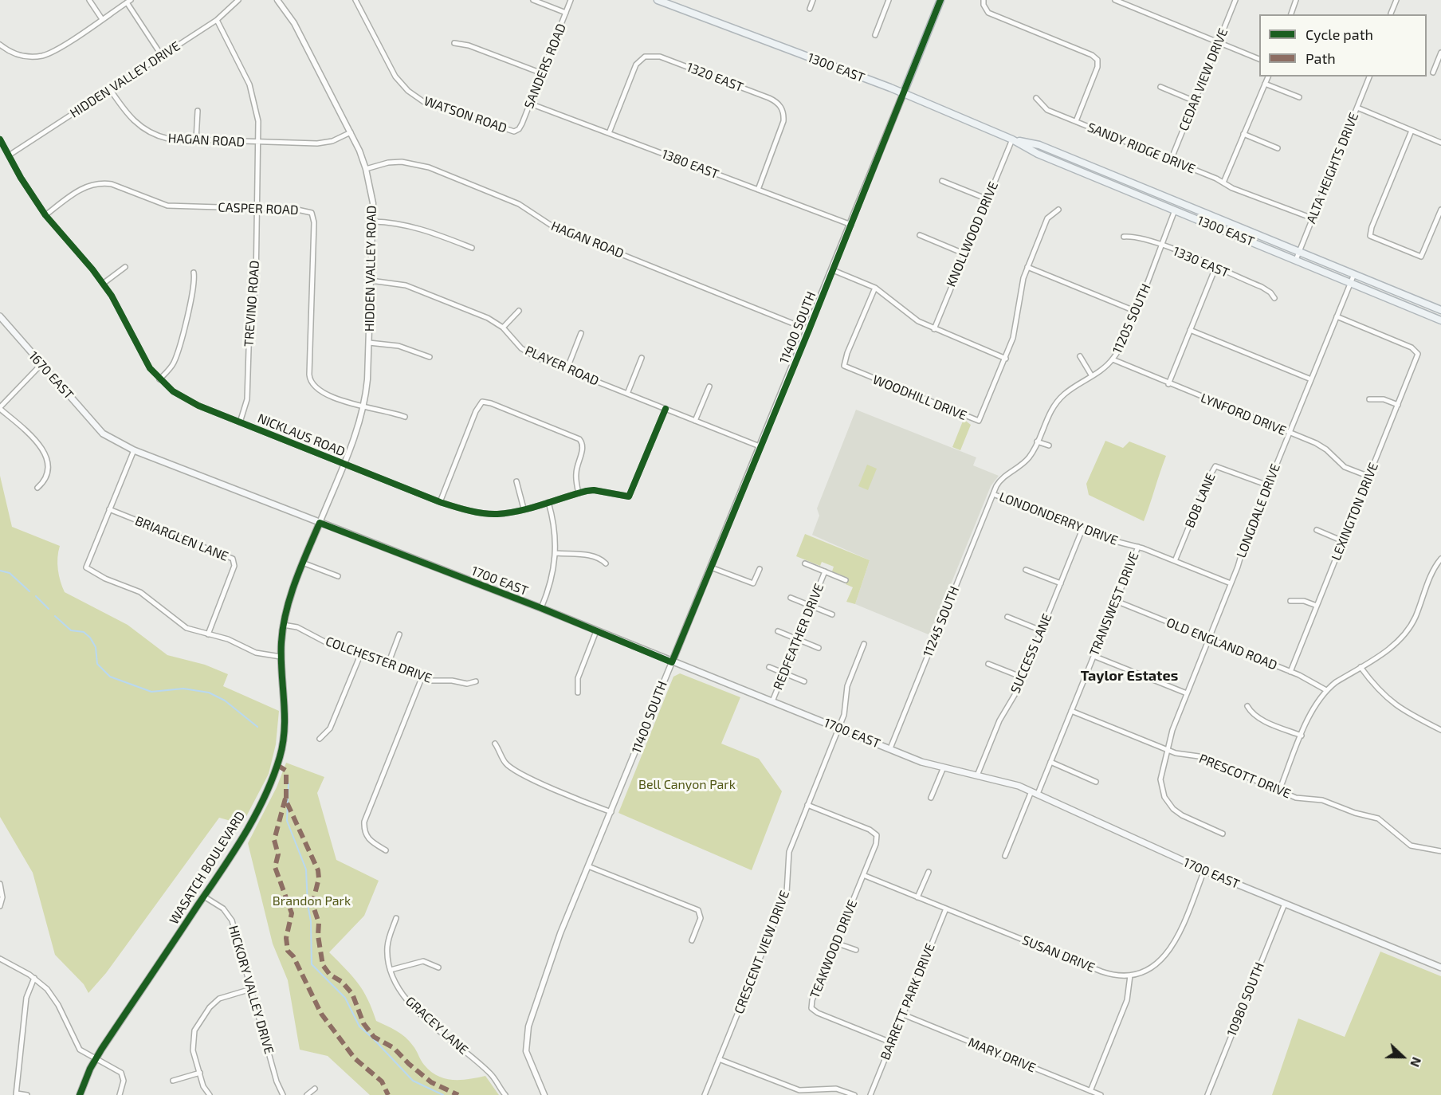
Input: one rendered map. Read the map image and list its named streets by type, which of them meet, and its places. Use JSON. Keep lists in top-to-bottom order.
{
  "streets": {
    "main road": [
      "1300 EAST",
      "11400 SOUTH",
      "1670 EAST",
      "1700 EAST",
      "WASATCH BOULEVARD"
    ],
    "street": [
      "SANDERS ROAD",
      "1320 EAST",
      "HIDDEN VALLEY DRIVE",
      "CEDAR VIEW DRIVE",
      "WATSON ROAD",
      "HAGAN ROAD",
      "SANDY RIDGE DRIVE",
      "1380 EAST",
      "ALTA HEIGHTS DRIVE",
      "CASPER ROAD",
      "KNOLLWOOD DRIVE",
      "1330 EAST",
      "HIDDEN VALLEY ROAD",
      "TREVINO ROAD",
      "11205 SOUTH",
      "PLAYER ROAD",
      "WOODHILL DRIVE",
      "LYNFORD DRIVE",
      "NICKLAUS ROAD",
      "BOB LANE",
      "LONGDALE DRIVE",
      "LEXINGTON DRIVE",
      "LONDONDERRY DRIVE",
      "BRIARGLEN LANE",
      "TRANSWEST DRIVE",
      "11245 SOUTH",
      "REDFEATHER DRIVE",
      "OLD ENGLAND ROAD",
      "SUCCESS LANE",
      "COLCHESTER DRIVE",
      "PRESCOTT DRIVE",
      "TEAKWOOD DRIVE",
      "CRESCENT VIEW DRIVE",
      "SUSAN DRIVE",
      "HICKORY VALLEY DRIVE",
      "10980 SOUTH",
      "BARRETT PARK DRIVE",
      "GRACEY LANE",
      "MARY DRIVE"
    ]
  },
  "crossings": [
    ["SANDERS ROAD", "WATSON ROAD"],
    ["SANDERS ROAD", "1380 EAST"],
    ["1300 EAST", "ALTA HEIGHTS DRIVE"],
    ["1300 EAST", "KNOLLWOOD DRIVE"],
    ["1300 EAST", "11205 SOUTH"],
    ["1300 EAST", "11400 SOUTH"],
    ["1300 EAST", "LONGDALE DRIVE"],
    ["1320 EAST", "1380 EAST"],
    ["HIDDEN VALLEY DRIVE", "HAGAN ROAD"],
    ["HIDDEN VALLEY DRIVE", "TREVINO ROAD"],
    ["HIDDEN VALLEY DRIVE", "NICKLAUS ROAD"],
    ["CEDAR VIEW DRIVE", "SANDY RIDGE DRIVE"],
    ["HAGAN ROAD", "HIDDEN VALLEY ROAD"],
    ["HAGAN ROAD", "TREVINO ROAD"],
    ["HAGAN ROAD", "11400 SOUTH"],
    ["SANDY RIDGE DRIVE", "ALTA HEIGHTS DRIVE"],
    ["1380 EAST", "11400 SOUTH"],
    ["CASPER ROAD", "HIDDEN VALLEY ROAD"],
    ["CASPER ROAD", "TREVINO ROAD"],
    ["CASPER ROAD", "NICKLAUS ROAD"],
    ["1330 EAST", "11205 SOUTH"],
    ["HIDDEN VALLEY ROAD", "PLAYER ROAD"],
    ["HIDDEN VALLEY ROAD", "NICKLAUS ROAD"],
    ["HIDDEN VALLEY ROAD", "1700 EAST"],
    ["HIDDEN VALLEY ROAD", "WASATCH BOULEVARD"],
    ["TREVINO ROAD", "NICKLAUS ROAD"],
    ["11205 SOUTH", "LYNFORD DRIVE"],
    ["11205 SOUTH", "LONDONDERRY DRIVE"],
    ["11205 SOUTH", "11245 SOUTH"],
    ["11400 SOUTH", "PLAYER ROAD"],
    ["11400 SOUTH", "1700 EAST"],
    ["PLAYER ROAD", "NICKLAUS ROAD"],
    ["1670 EAST", "1700 EAST"],
    ["LYNFORD DRIVE", "LONGDALE DRIVE"],
    ["LYNFORD DRIVE", "LEXINGTON DRIVE"],
    ["BOB LANE", "LONGDALE DRIVE"],
    ["BOB LANE", "LONDONDERRY DRIVE"],
    ["LONGDALE DRIVE", "LEXINGTON DRIVE"],
    ["LONGDALE DRIVE", "LONDONDERRY DRIVE"],
    ["LONGDALE DRIVE", "OLD ENGLAND ROAD"],
    ["LONGDALE DRIVE", "PRESCOTT DRIVE"],
    ["LEXINGTON DRIVE", "OLD ENGLAND ROAD"],
    ["LONDONDERRY DRIVE", "TRANSWEST DRIVE"],
    ["LONDONDERRY DRIVE", "11245 SOUTH"],
    ["LONDONDERRY DRIVE", "SUCCESS LANE"],
    ["1700 EAST", "TRANSWEST DRIVE"],
    ["1700 EAST", "11245 SOUTH"],
    ["1700 EAST", "REDFEATHER DRIVE"],
    ["1700 EAST", "SUCCESS LANE"],
    ["1700 EAST", "WASATCH BOULEVARD"],
    ["1700 EAST", "CRESCENT VIEW DRIVE"],
    ["1700 EAST", "SUSAN DRIVE"],
    ["1700 EAST", "10980 SOUTH"],
    ["TRANSWEST DRIVE", "OLD ENGLAND ROAD"],
    ["TRANSWEST DRIVE", "PRESCOTT DRIVE"],
    ["COLCHESTER DRIVE", "WASATCH BOULEVARD"],
    ["WASATCH BOULEVARD", "HICKORY VALLEY DRIVE"],
    ["TEAKWOOD DRIVE", "CRESCENT VIEW DRIVE"],
    ["TEAKWOOD DRIVE", "SUSAN DRIVE"],
    ["TEAKWOOD DRIVE", "BARRETT PARK DRIVE"],
    ["SUSAN DRIVE", "BARRETT PARK DRIVE"],
    ["BARRETT PARK DRIVE", "MARY DRIVE"]
  ],
  "districts": ["Taylor Estates"],
  "parks": ["Bell Canyon Park", "Brandon Park"],
  "legend": ["Cycle path", "Path"],
  "north": "right"
}
